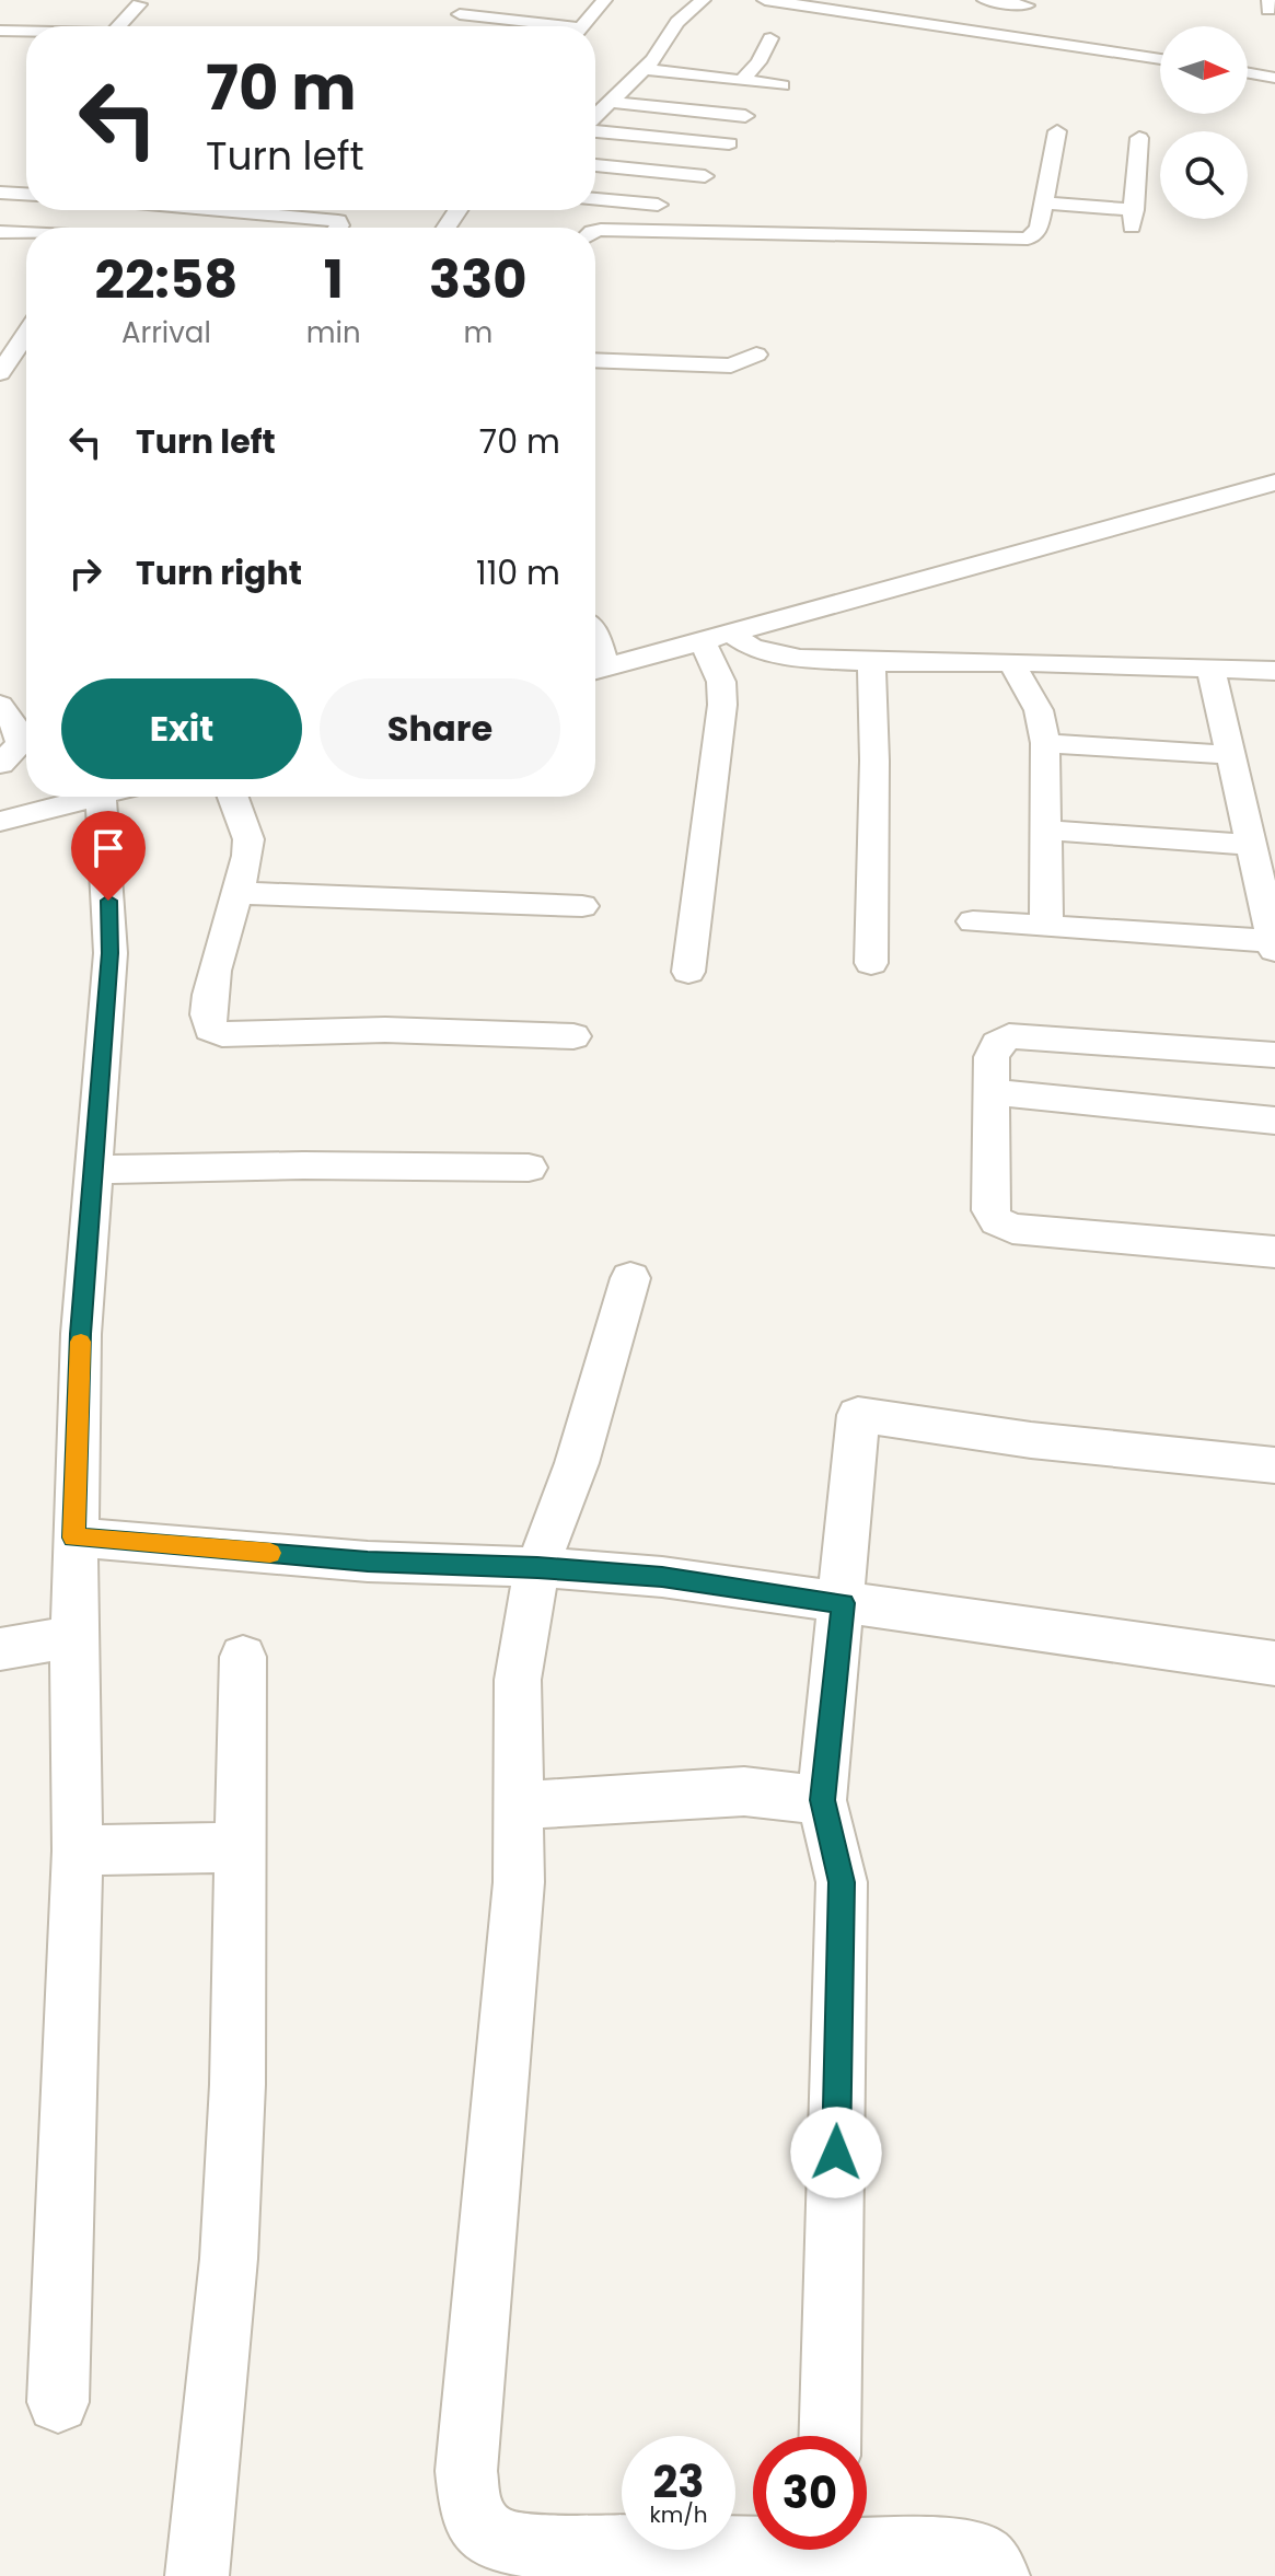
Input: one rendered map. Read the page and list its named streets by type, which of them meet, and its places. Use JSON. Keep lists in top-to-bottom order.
{
  "north": "right",
  "page": {
    "turn": ["70 m", "Turn left"],
    "eta": [
      "22:58",
      "Arrival",
      "1",
      "min",
      "330",
      "m"
    ],
    "list": [
      {
        "name": "Turn left",
        "value": "70 m"
      },
      {
        "name": "Turn right",
        "value": "110 m"
      }
    ],
    "buttons": ["Exit", "Share"],
    "speed": "23 km/h",
    "limit": "30"
  }
}
